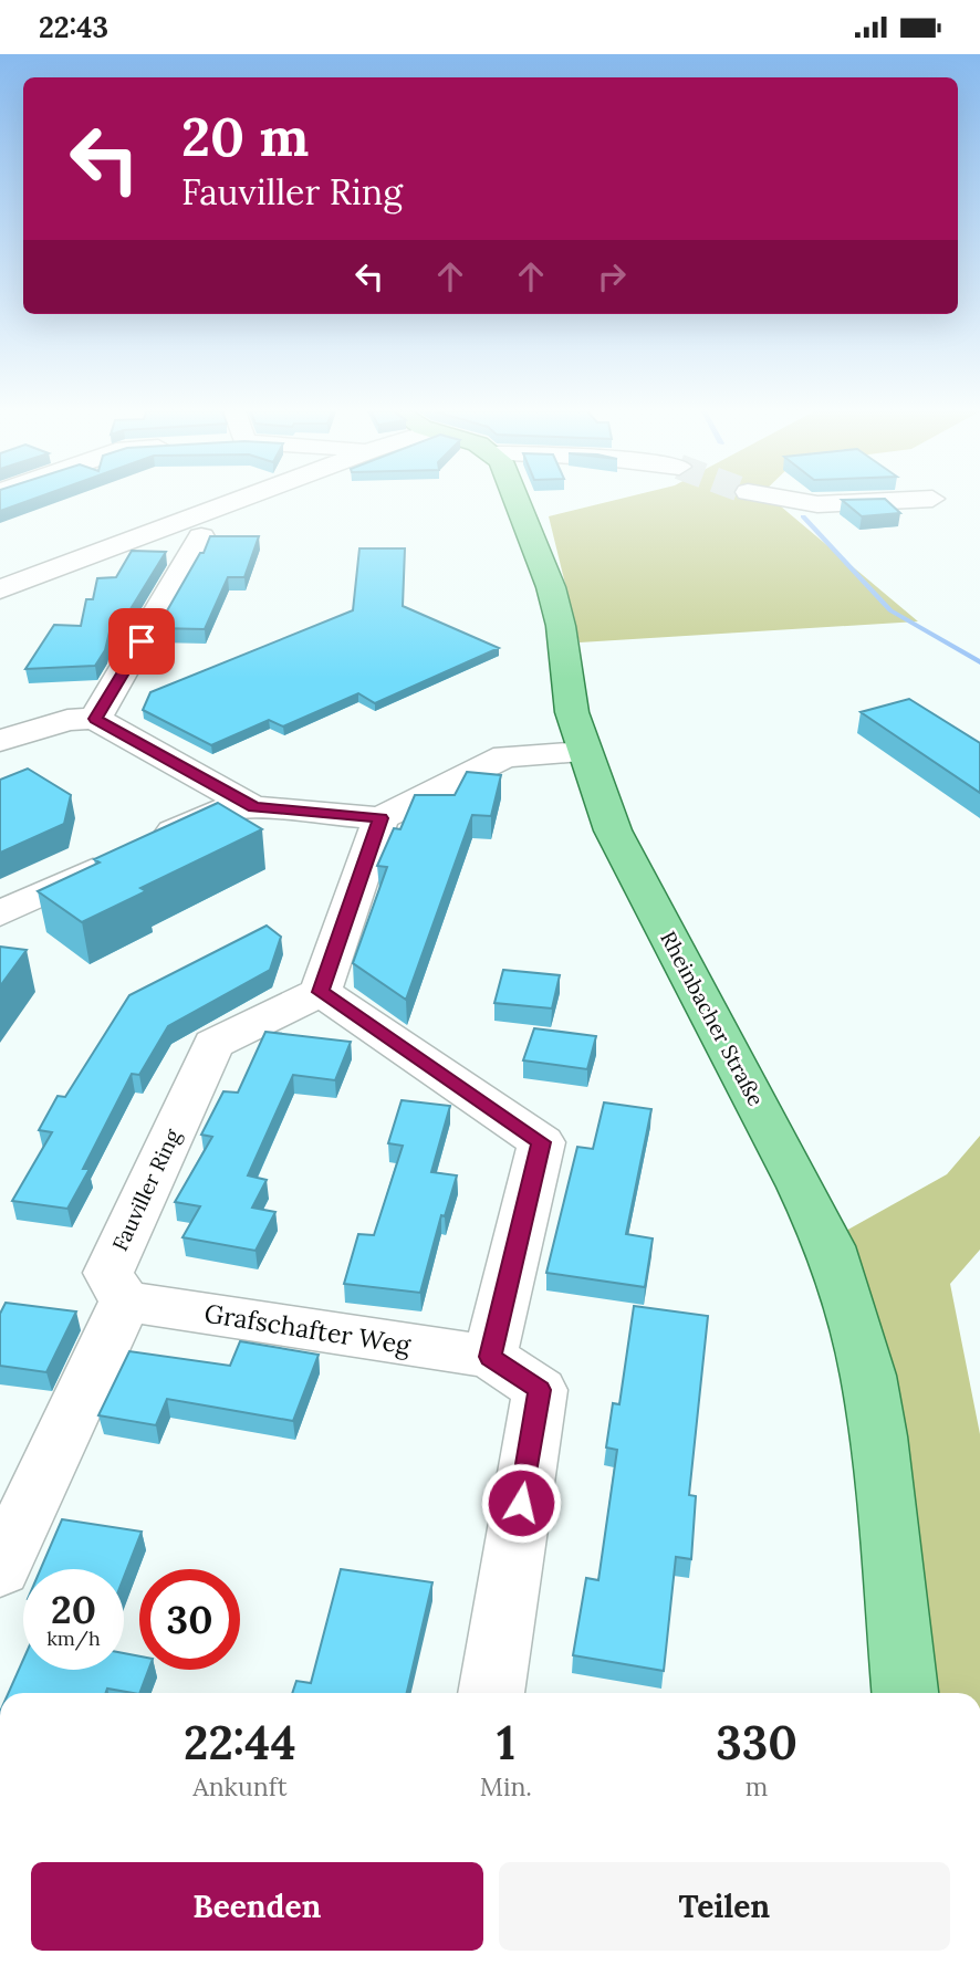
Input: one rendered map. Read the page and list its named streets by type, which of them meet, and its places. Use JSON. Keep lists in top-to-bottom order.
{
  "streets": {
    "main road": ["Rheinbacher Straße"],
    "street": ["Fauviller Ring", "Grafschafter Weg"]
  },
  "crossings": [
    ["Fauviller Ring", "Grafschafter Weg"]
  ],
  "page": {
    "status": "22:43",
    "turn": ["20 m", "Fauviller Ring"],
    "speed": "20 km/h",
    "limit": "30",
    "eta": [
      "22:44",
      "Ankunft",
      "1",
      "Min.",
      "330",
      "m"
    ],
    "buttons": ["Beenden", "Teilen"]
  }
}
